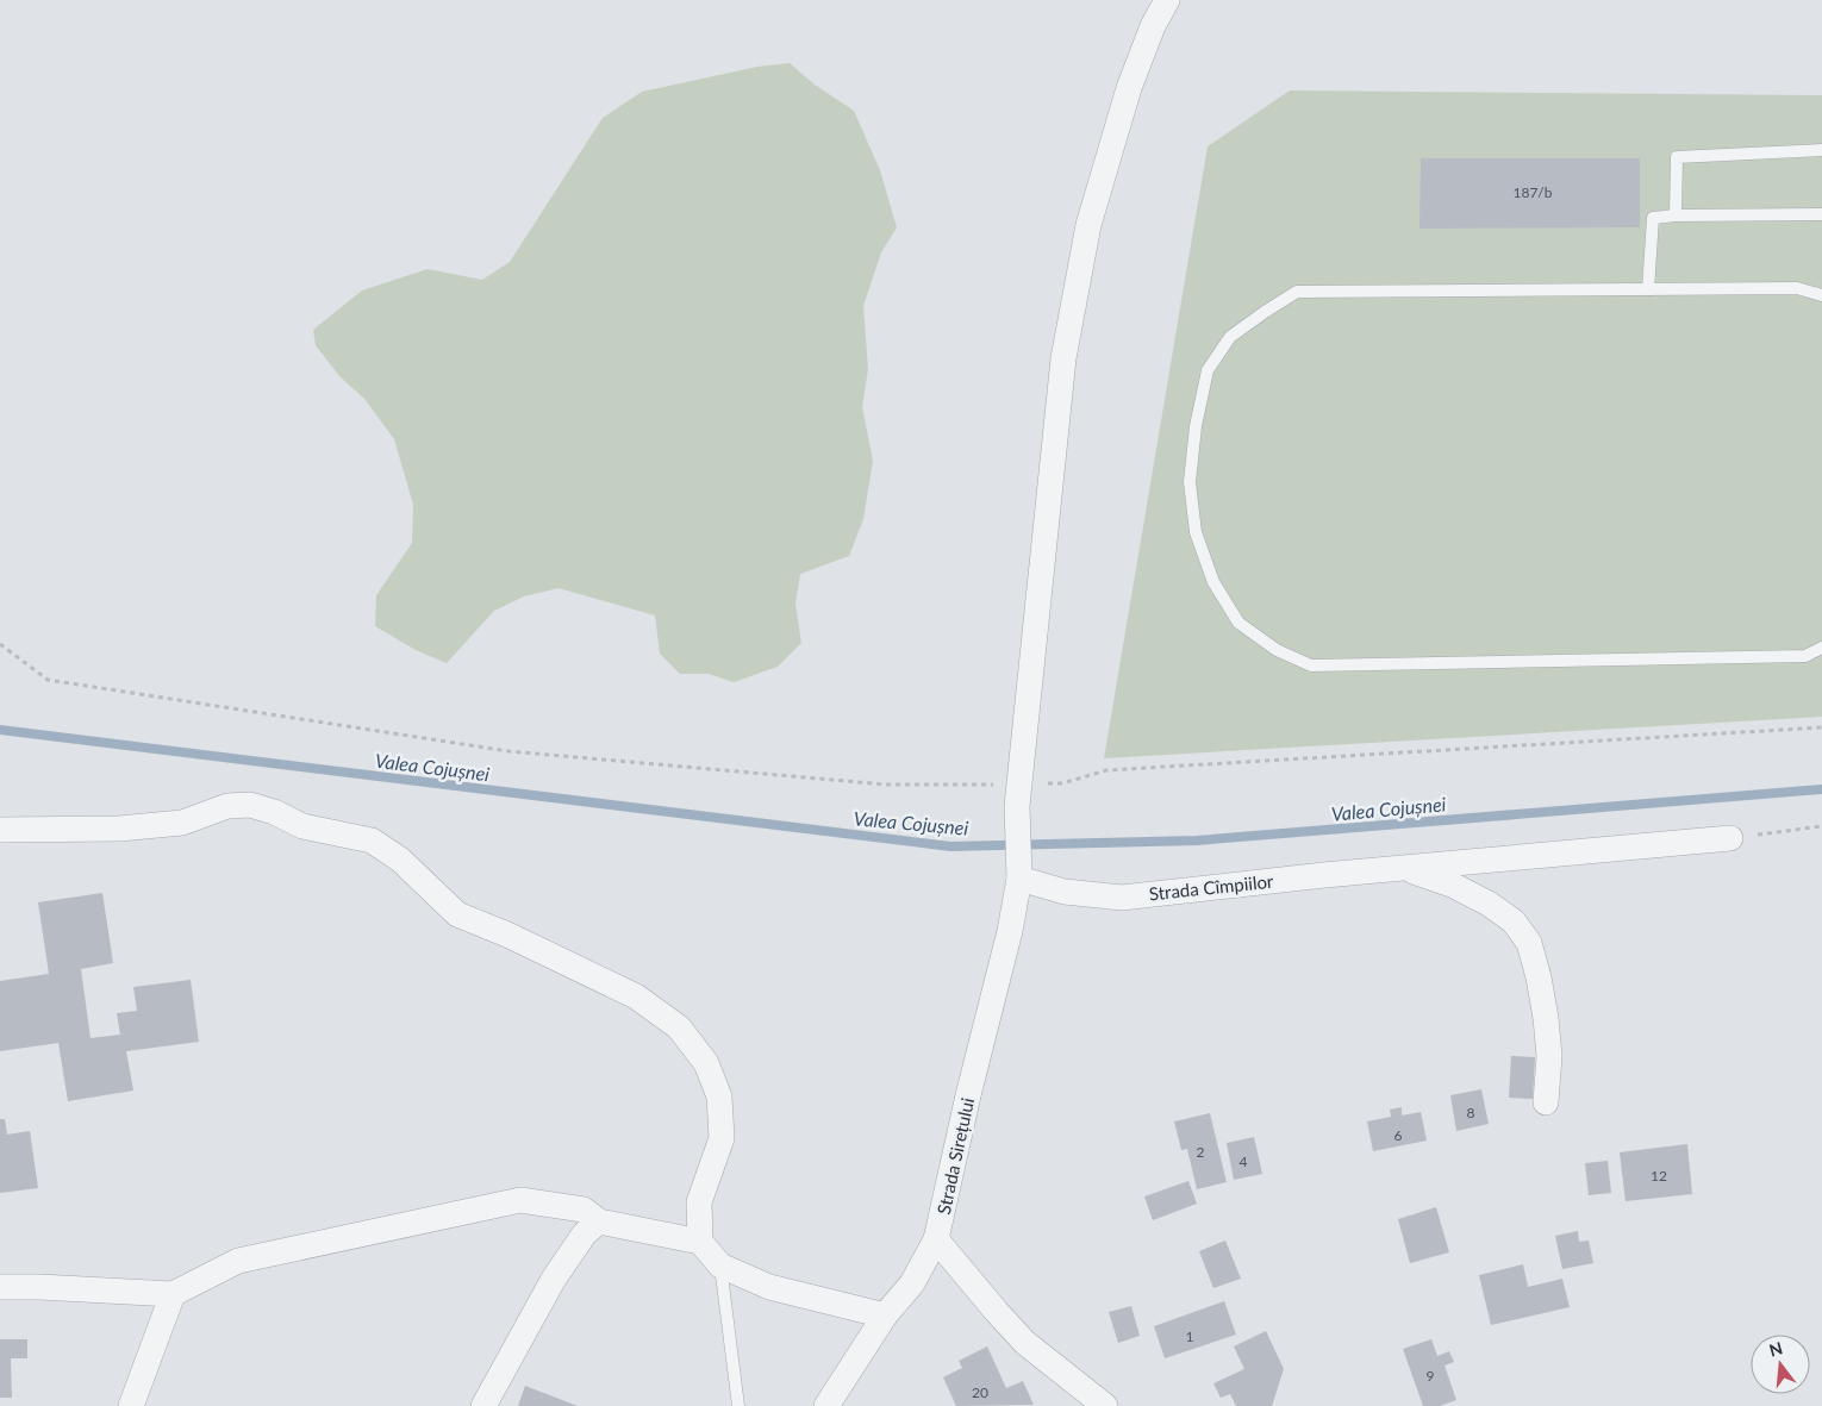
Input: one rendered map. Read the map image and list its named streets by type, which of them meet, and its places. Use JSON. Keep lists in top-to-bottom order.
{
  "streets": {
    "street": ["Strada Cîmpiilor", "Strada Sirețului"]
  },
  "crossings": [
    ["Strada Cîmpiilor", "Strada Sirețului"]
  ],
  "water": ["Valea Cojușnei"],
  "house_numbers": [
    "187/b",
    "8",
    "6",
    "2",
    "4",
    "12",
    "1",
    "9",
    "20"
  ],
  "north": "top"
}
